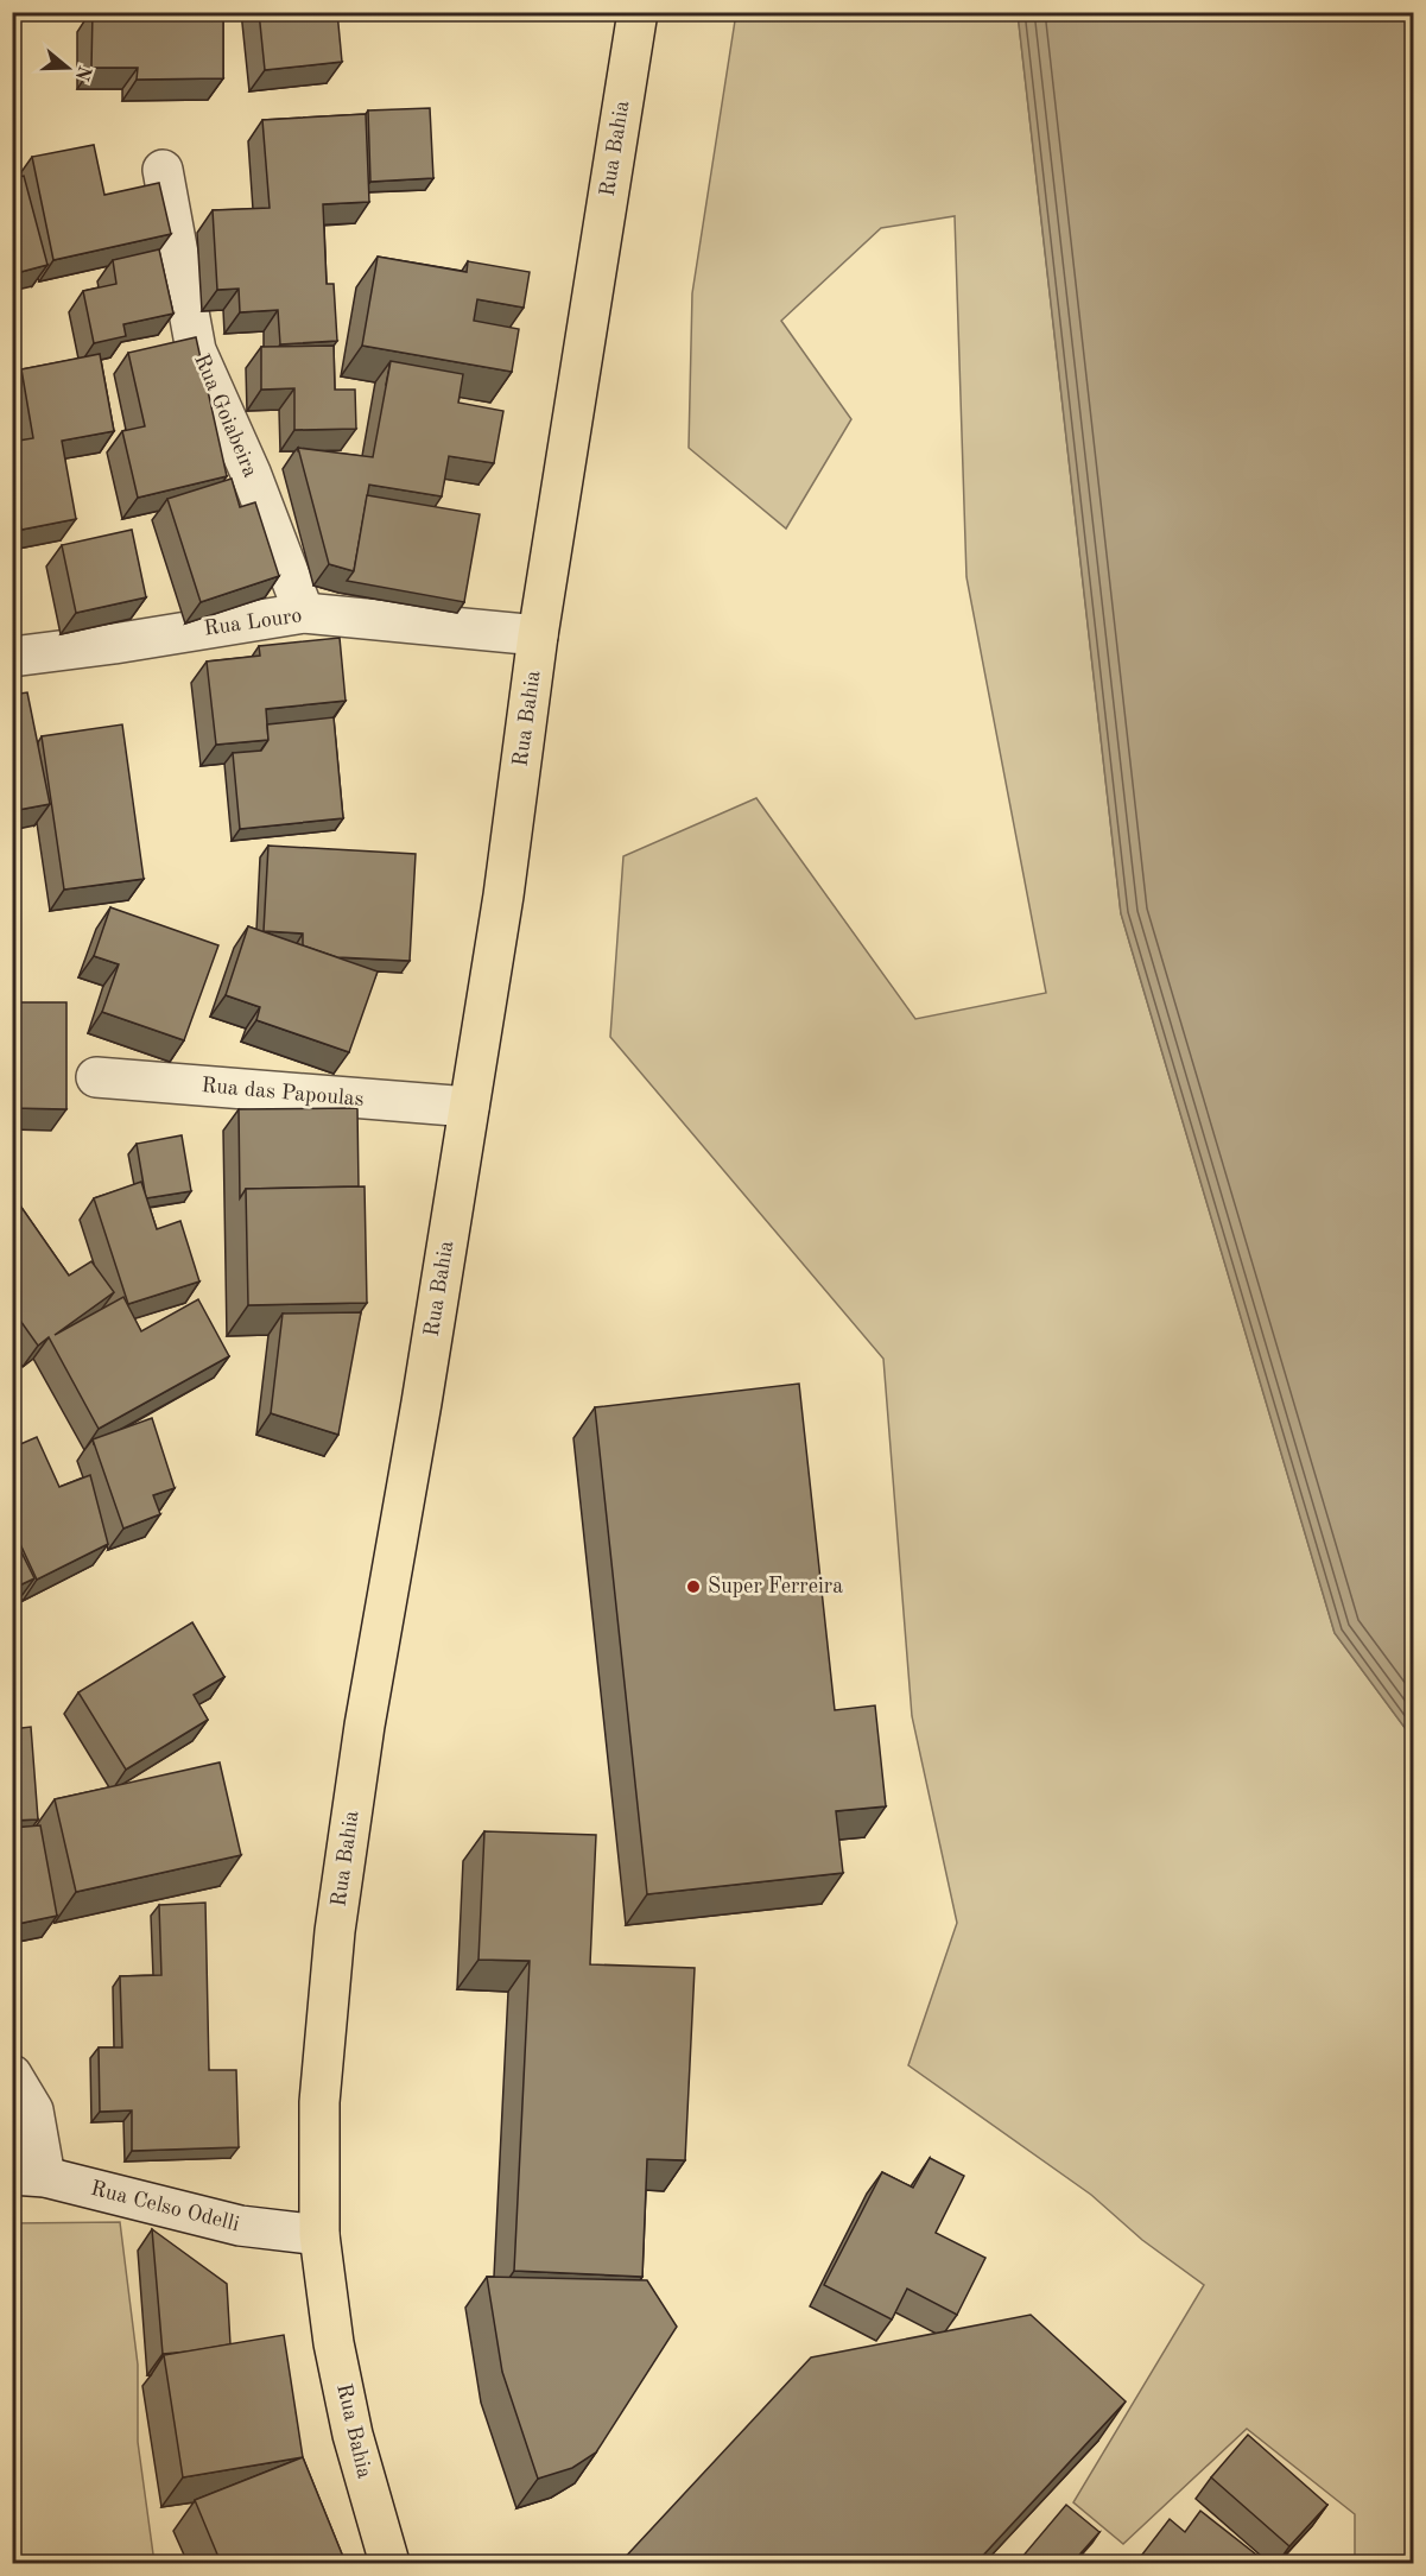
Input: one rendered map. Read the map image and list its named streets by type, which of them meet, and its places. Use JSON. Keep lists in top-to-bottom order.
{
  "streets": {
    "main road": ["Rua Bahia"],
    "street": [
      "Rua Goiabeira",
      "Rua Louro",
      "Rua das Papoulas",
      "Rua Celso Odelli"
    ]
  },
  "crossings": [
    ["Rua Bahia", "Rua Louro"],
    ["Rua Bahia", "Rua das Papoulas"],
    ["Rua Bahia", "Rua Celso Odelli"],
    ["Rua Goiabeira", "Rua Louro"]
  ],
  "places": ["Super Ferreira"],
  "north": "right"
}
